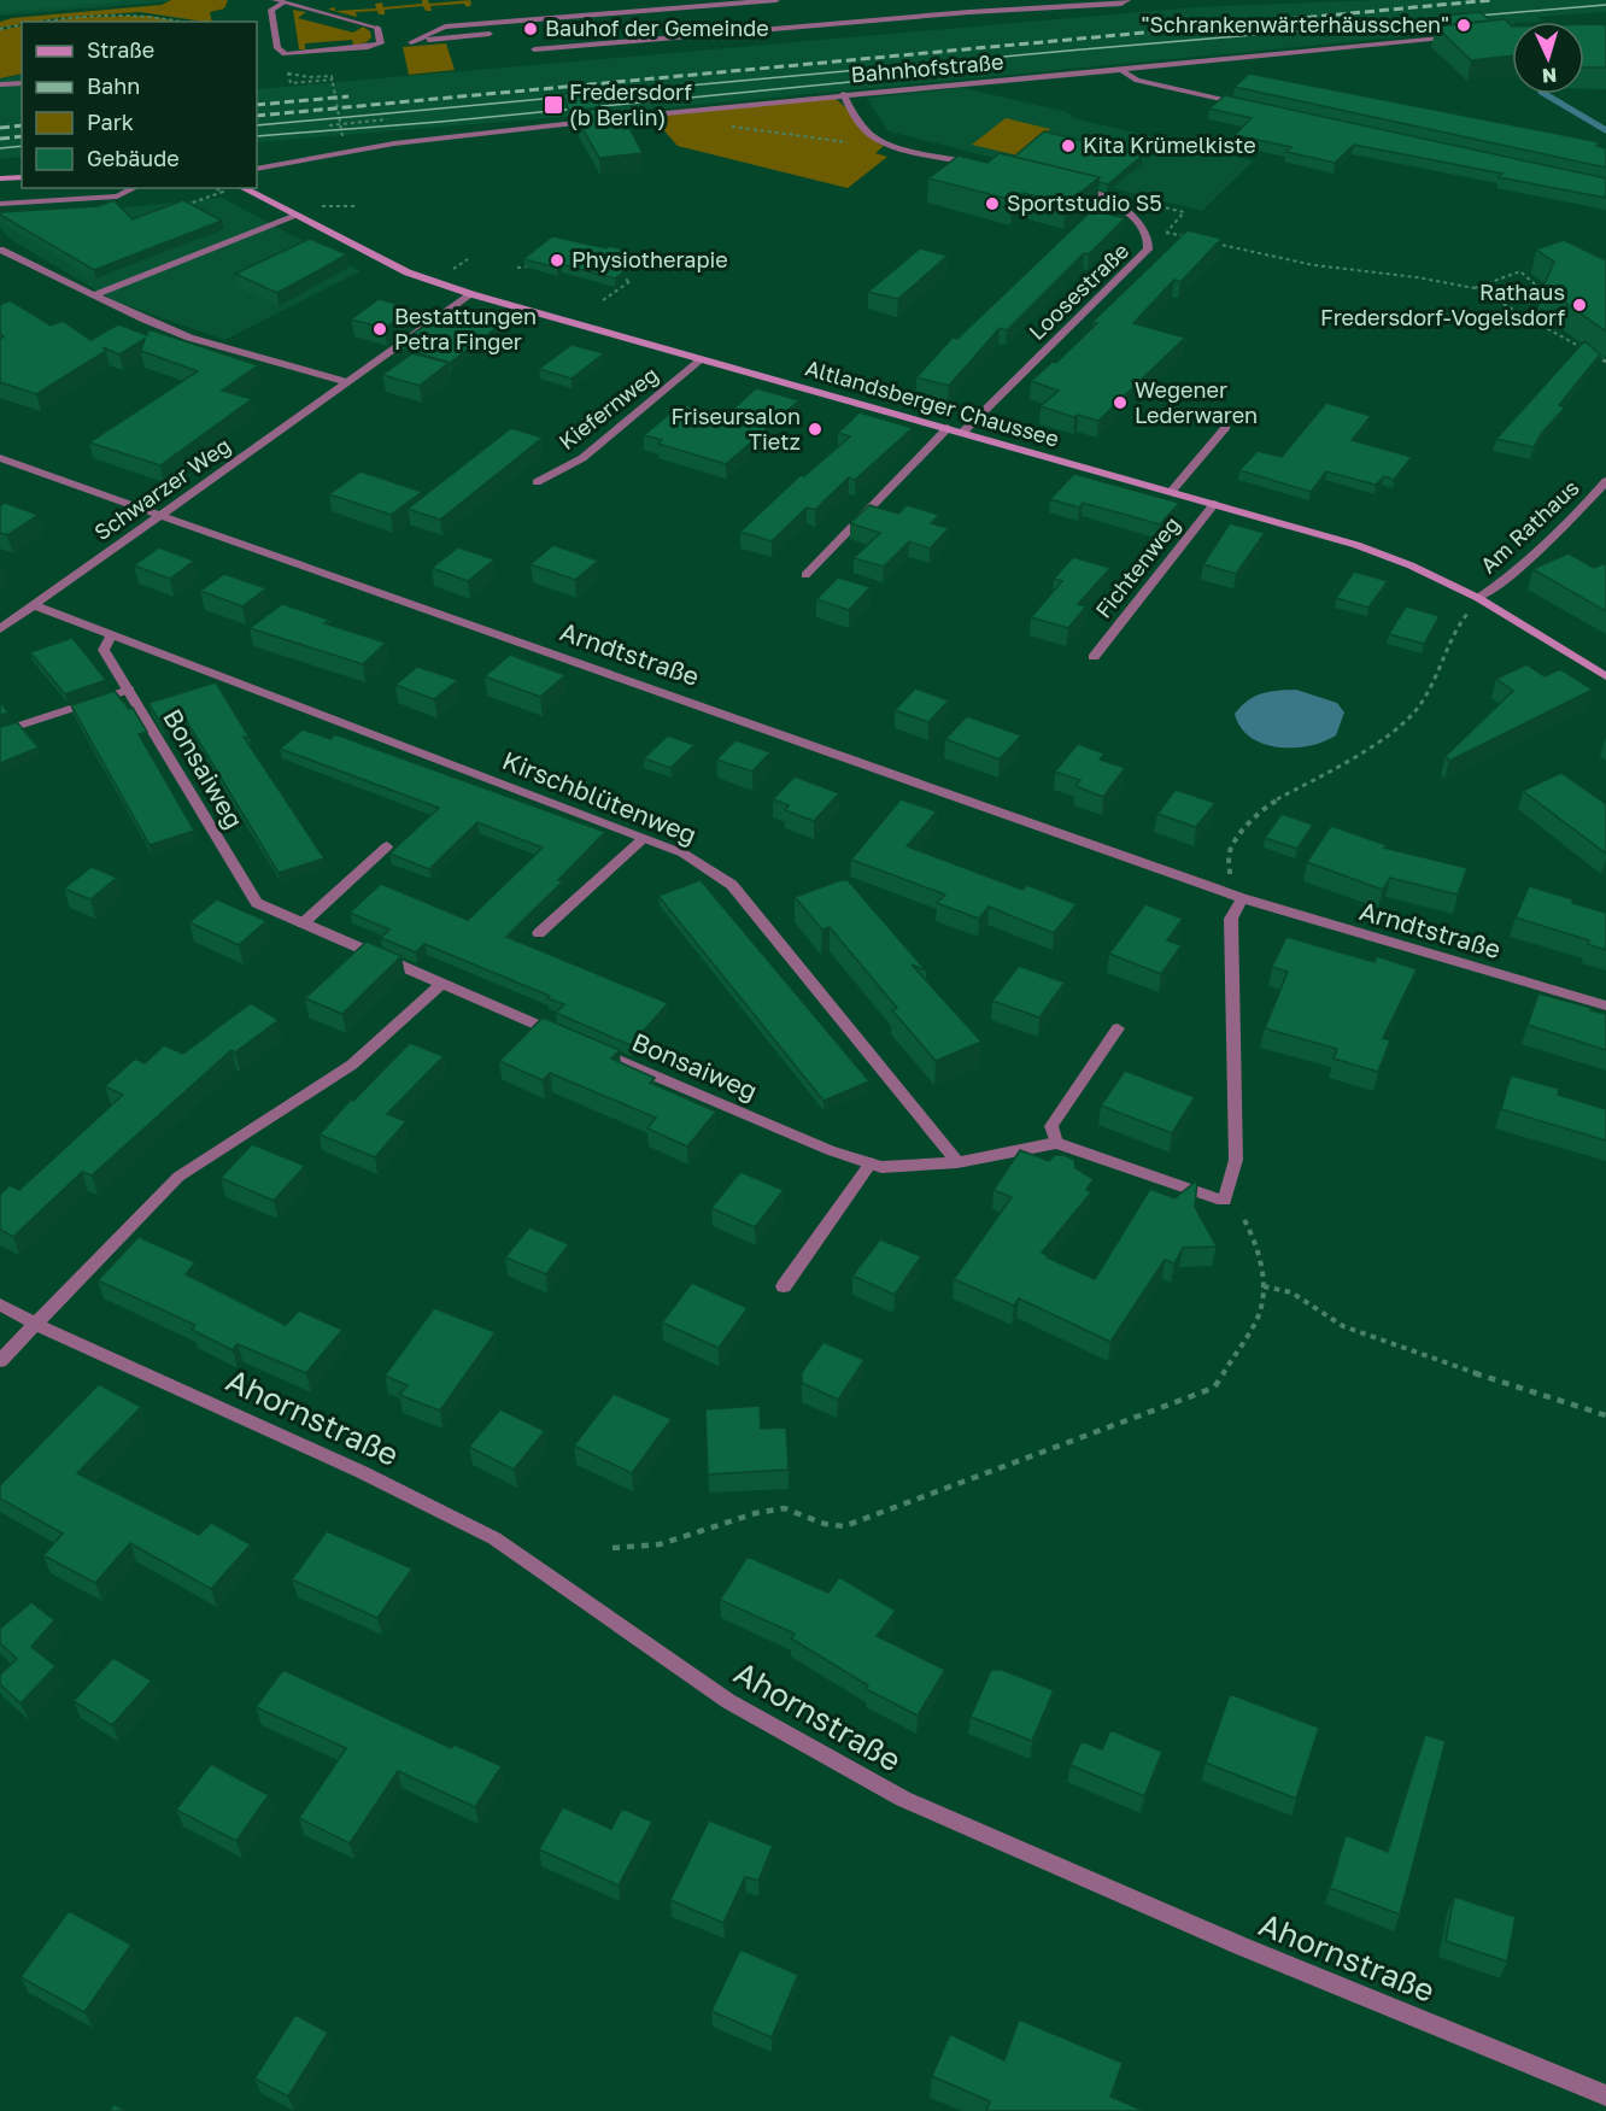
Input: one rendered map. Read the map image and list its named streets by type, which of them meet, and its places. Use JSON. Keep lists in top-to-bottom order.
{
  "streets": {
    "main road": ["Altlandsberger Chaussee"],
    "street": [
      "Bahnhofstraße",
      "Loosestraße",
      "Kiefernweg",
      "Schwarzer Weg",
      "Am Rathaus",
      "Fichtenweg",
      "Arndtstraße",
      "Bonsaiweg",
      "Kirschblütenweg",
      "Ahornstraße"
    ]
  },
  "crossings": [
    ["Loosestraße", "Altlandsberger Chaussee"],
    ["Altlandsberger Chaussee", "Kiefernweg"],
    ["Altlandsberger Chaussee", "Schwarzer Weg"],
    ["Altlandsberger Chaussee", "Am Rathaus"],
    ["Altlandsberger Chaussee", "Fichtenweg"],
    ["Schwarzer Weg", "Arndtstraße"],
    ["Bonsaiweg", "Kirschblütenweg"]
  ],
  "places": {
    "other": [
      "\"Schrankenwärterhäusschen\"",
      "Bauhof der Gemeinde",
      "Kita Krümelkiste",
      "Sportstudio S5",
      "Physiotherapie",
      "Rathaus Fredersdorf-Vogelsdorf",
      "Bestattungen Petra Finger",
      "Wegener Lederwaren",
      "Friseursalon Tietz"
    ],
    "transit": ["Fredersdorf (b Berlin)"]
  },
  "legend": [
    "Straße",
    "Bahn",
    "Park",
    "Gebäude"
  ],
  "north": "bottom"
}
